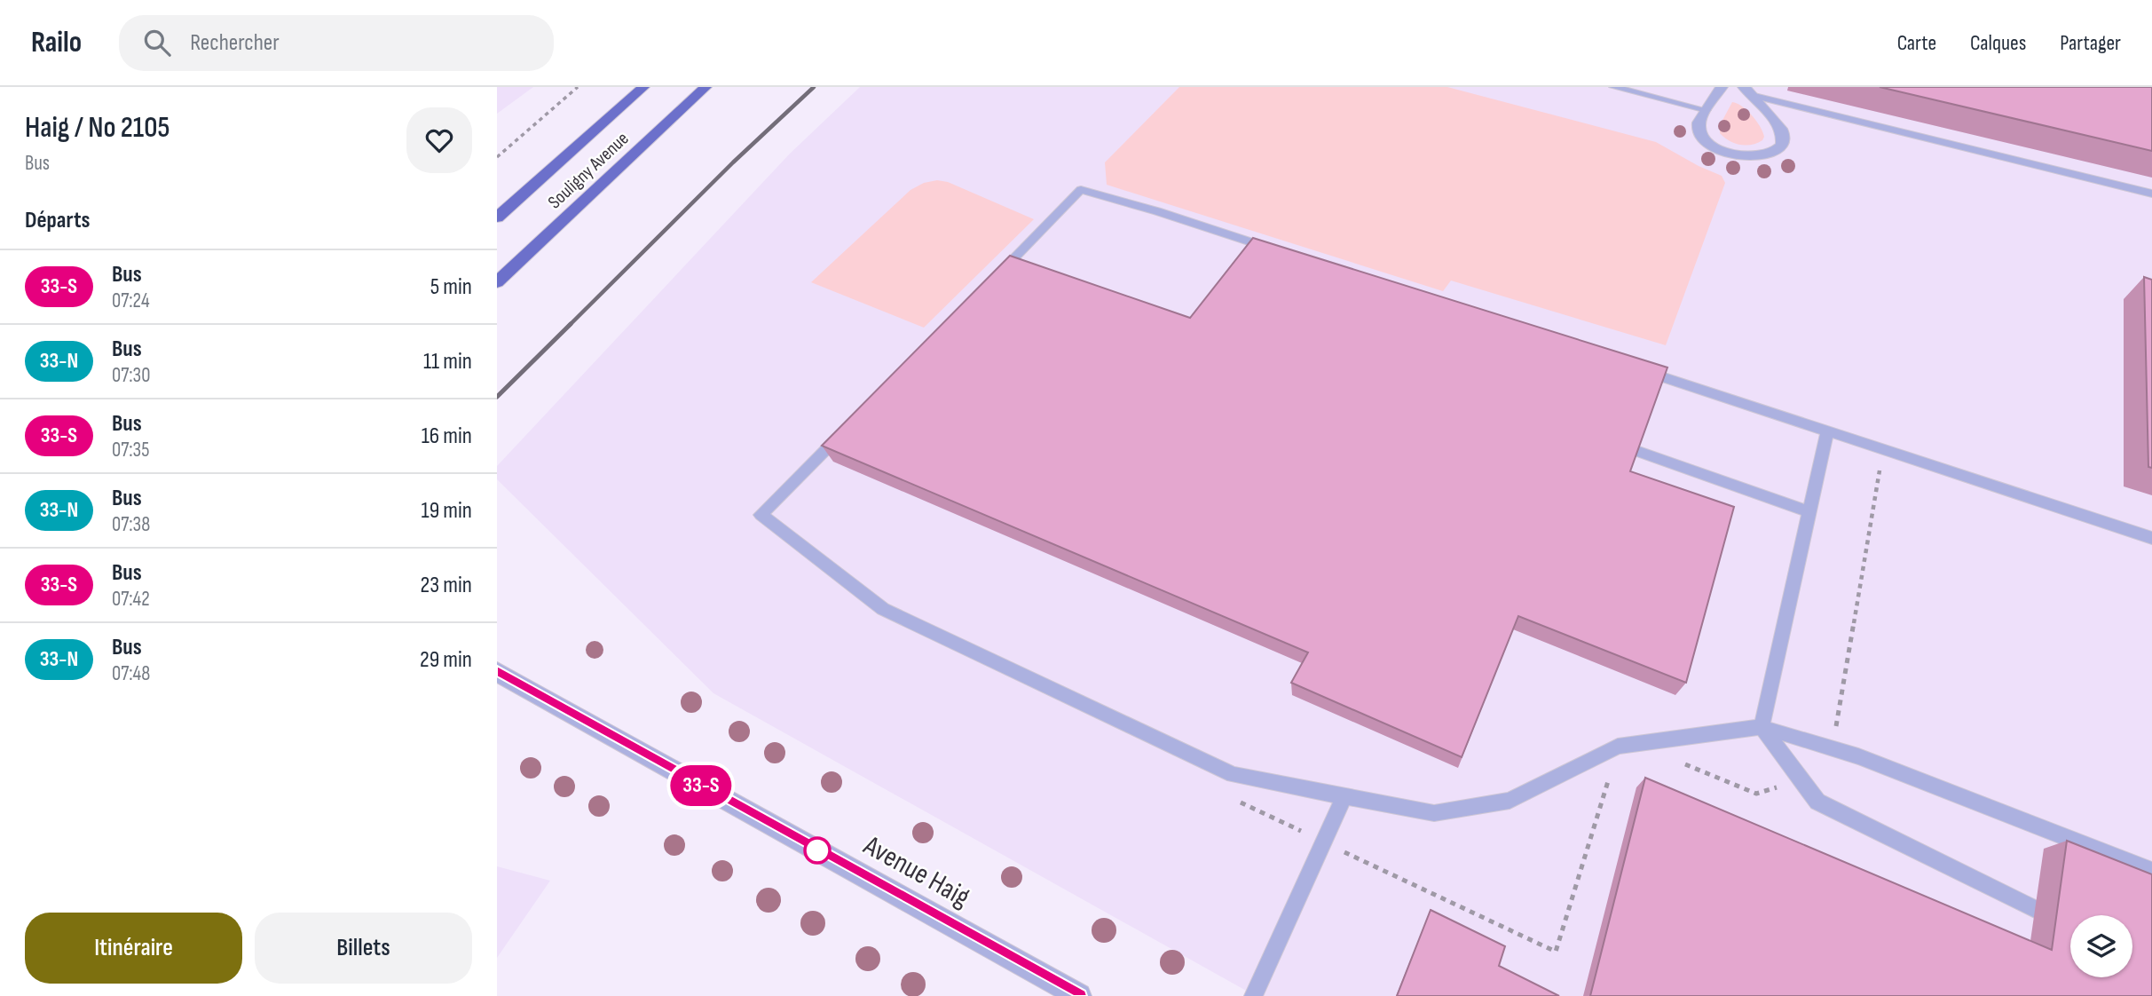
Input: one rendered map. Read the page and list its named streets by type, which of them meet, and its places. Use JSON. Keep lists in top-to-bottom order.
{
  "streets": {
    "highway": ["Souligny Avenue"],
    "street": ["Avenue Haig"]
  },
  "lines": ["bus line 33-S"],
  "page": {
    "header": "Railo",
    "search": "Rechercher",
    "nav": ["Carte", "Calques", "Partager"],
    "heading": [
      ["Haig / No 2105", "Bus"],
      "Départs"
    ],
    "on_map": "33-S",
    "list": [
      {
        "mark": "33-S",
        "name": "Bus",
        "note": "07:24",
        "value": "5 min"
      },
      {
        "mark": "33-N",
        "name": "Bus",
        "note": "07:30",
        "value": "11 min"
      },
      {
        "mark": "33-S",
        "name": "Bus",
        "note": "07:35",
        "value": "16 min"
      },
      {
        "mark": "33-N",
        "name": "Bus",
        "note": "07:38",
        "value": "19 min"
      },
      {
        "mark": "33-S",
        "name": "Bus",
        "note": "07:42",
        "value": "23 min"
      },
      {
        "mark": "33-N",
        "name": "Bus",
        "note": "07:48",
        "value": "29 min"
      }
    ],
    "buttons": ["Itinéraire", "Billets"]
  }
}
